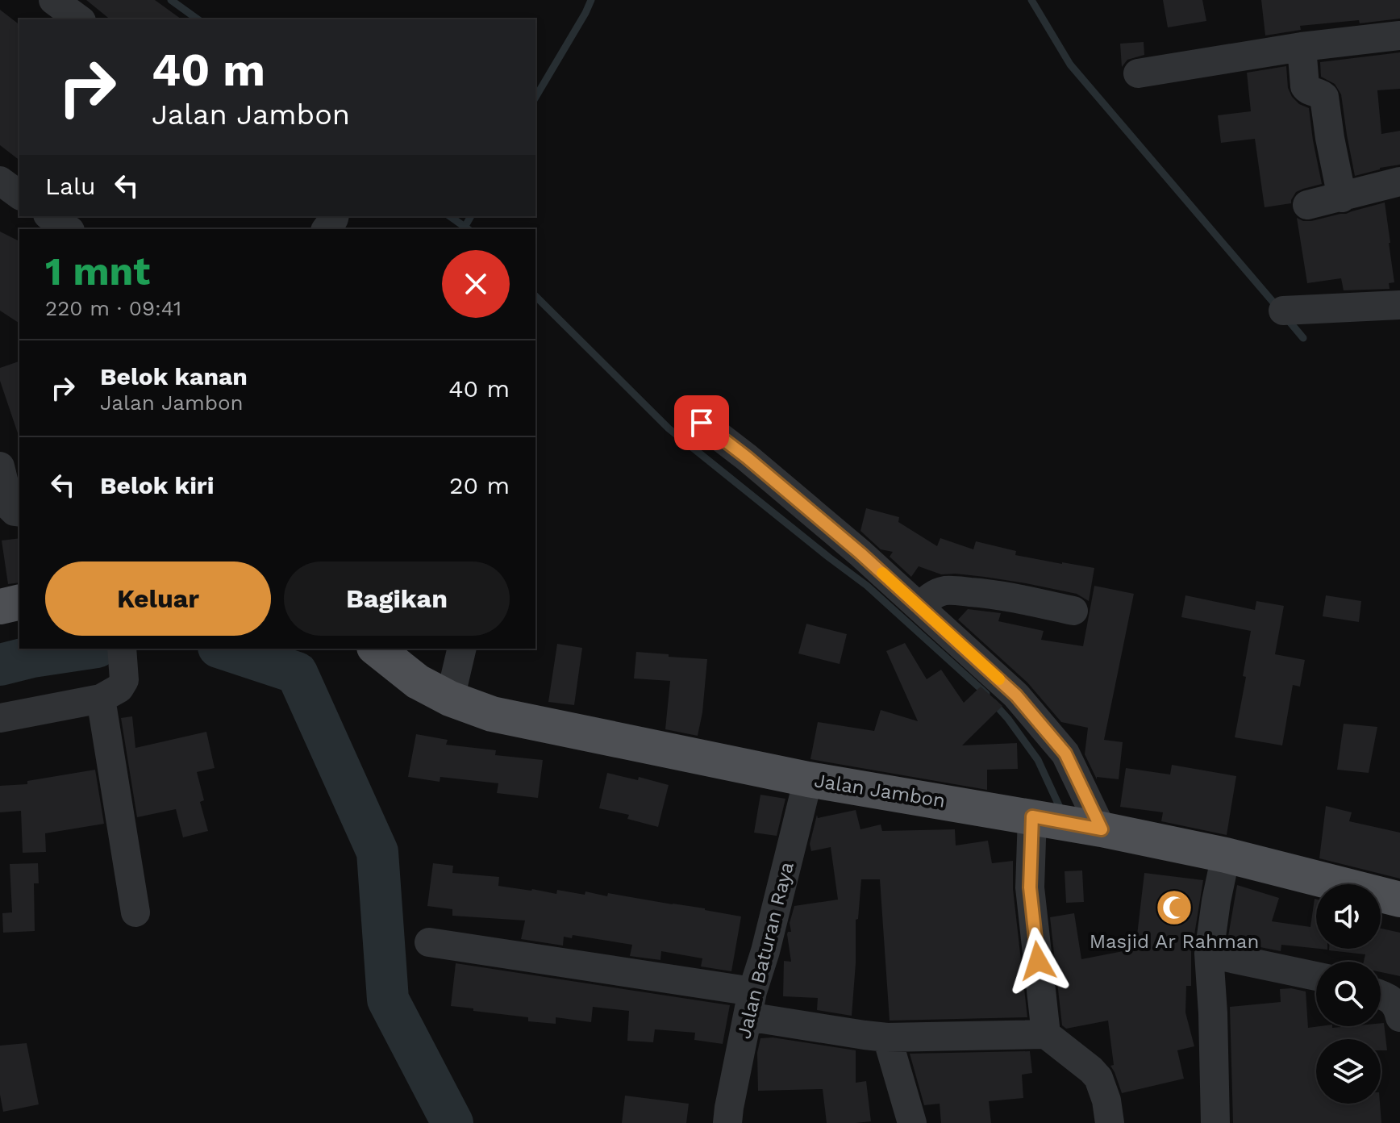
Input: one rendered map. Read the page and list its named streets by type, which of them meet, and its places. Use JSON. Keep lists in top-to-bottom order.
{
  "streets": {
    "main road": ["Jalan Jambon"],
    "street": ["Jalan Baturan Raya"]
  },
  "crossings": [
    ["Jalan Jambon", "Jalan Baturan Raya"]
  ],
  "places": {
    "mosque": ["Masjid Ar Rahman"]
  },
  "page": {
    "turn": ["40 m", "Jalan Jambon"],
    "then": "Lalu",
    "heading": ["1 mnt", "220 m · 09:41"],
    "list": [
      {
        "name": "Belok kanan",
        "note": "Jalan Jambon",
        "value": "40 m"
      },
      {
        "name": "Belok kiri",
        "value": "20 m"
      }
    ],
    "buttons": ["Keluar", "Bagikan"]
  }
}
